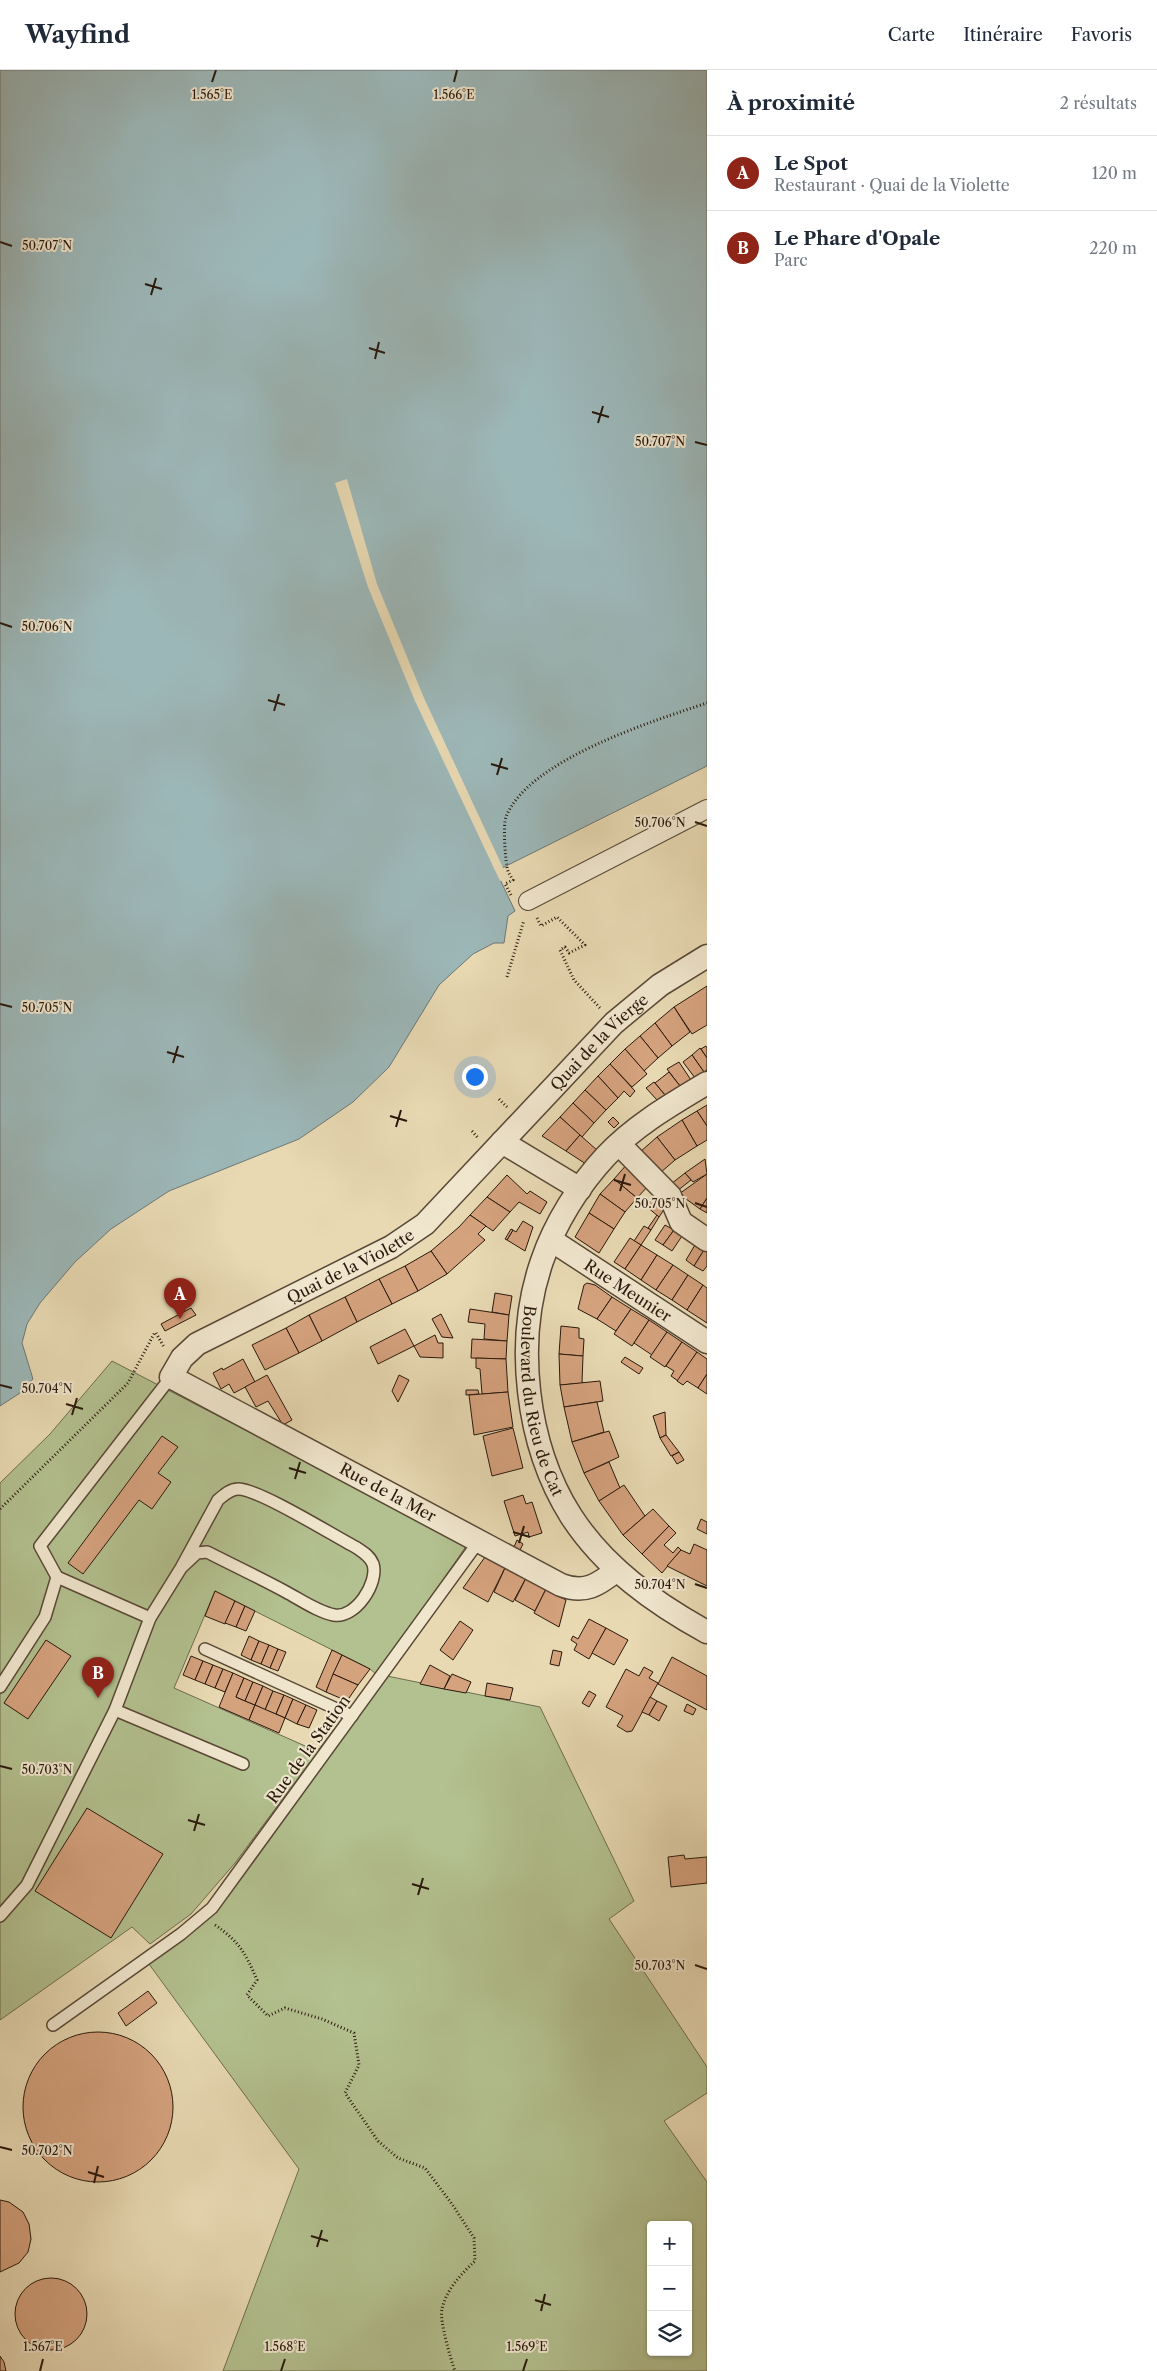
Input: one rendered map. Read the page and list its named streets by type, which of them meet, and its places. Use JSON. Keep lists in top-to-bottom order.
{
  "streets": {
    "street": [
      "Quai de la Vierge",
      "Quai de la Violette",
      "Rue Meunier",
      "Boulevard du Rieu de Cat",
      "Rue de la Mer"
    ],
    "lane": ["Rue de la Station"]
  },
  "crossings": [
    ["Quai de la Vierge", "Quai de la Violette"],
    ["Quai de la Violette", "Rue de la Mer"],
    ["Rue Meunier", "Boulevard du Rieu de Cat"],
    ["Boulevard du Rieu de Cat", "Rue de la Mer"],
    ["Rue de la Mer", "Rue de la Station"]
  ],
  "page": {
    "header": "Wayfind",
    "nav": ["Carte", "Itinéraire", "Favoris"],
    "heading": ["À proximité", "2 résultats"],
    "list": [
      {
        "mark": "A",
        "name": "Le Spot",
        "note": "Restaurant · Quai de la Violette",
        "value": "120 m"
      },
      {
        "mark": "B",
        "name": "Le Phare d'Opale",
        "note": "Parc",
        "value": "220 m"
      }
    ],
    "pins": ["A", "B"],
    "map_buttons": ["+", "−"]
  },
  "coordinates": [
    "1.565°E",
    "1.566°E",
    "50.707°N",
    "50.706°N",
    "50.705°N",
    "50.704°N",
    "50.703°N",
    "50.702°N",
    "1.567°E",
    "1.568°E",
    "1.569°E"
  ]
}
